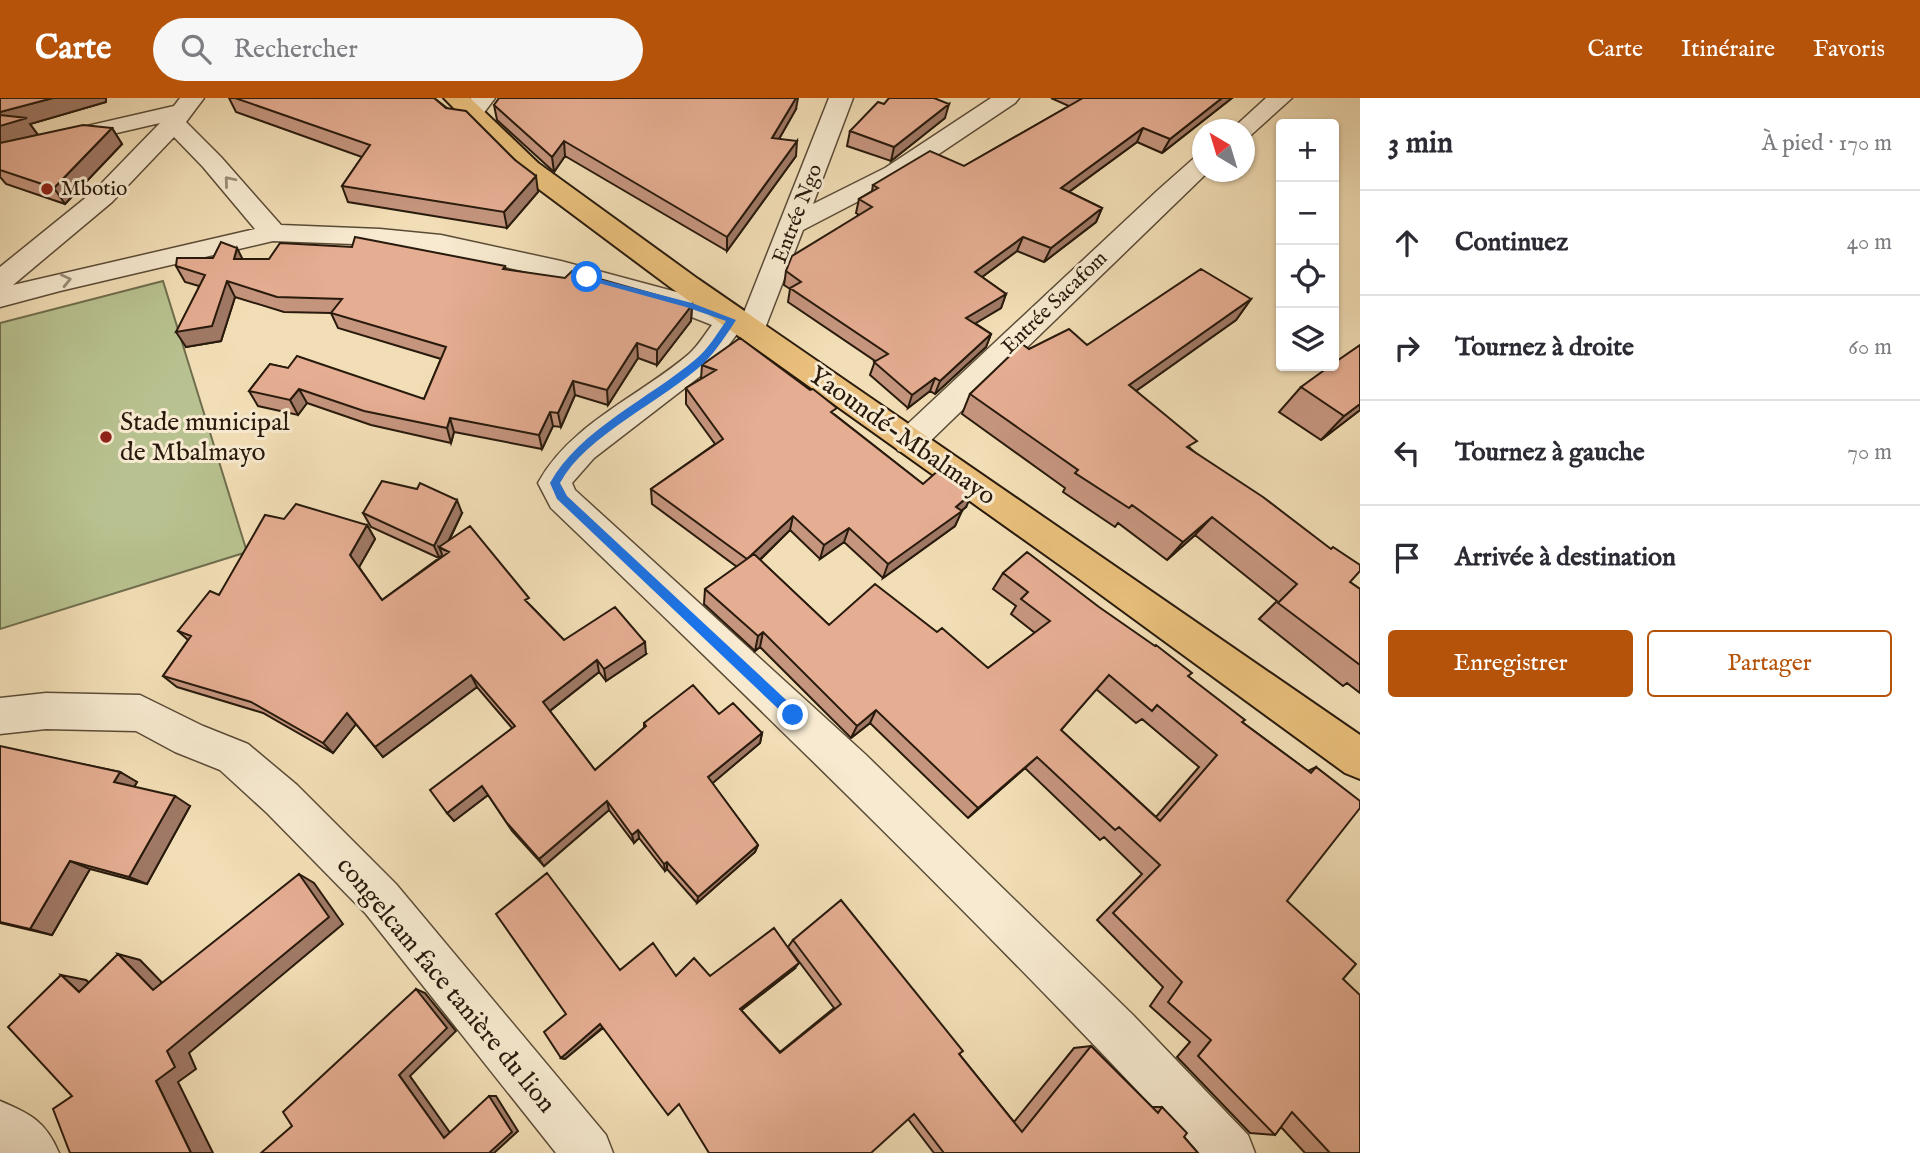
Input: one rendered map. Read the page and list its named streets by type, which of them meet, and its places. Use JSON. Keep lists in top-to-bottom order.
{
  "streets": {
    "highway": ["Yaoundé-Mbalmayo"],
    "street": ["Entrée Ngo", "Entrée Sacafom", "congelcam face tanière du lion"]
  },
  "crossings": [
    ["Entrée Ngo", "Yaoundé-Mbalmayo"],
    ["Entrée Sacafom", "Yaoundé-Mbalmayo"]
  ],
  "places": ["Mbotio", "Stade municipal de Mbalmayo"],
  "north": "top left",
  "page": {
    "header": "Carte",
    "search": "Rechercher",
    "nav": ["Carte", "Itinéraire", "Favoris"],
    "heading": ["3 min", "À pied · 170 m"],
    "map_buttons": ["+", "−"],
    "list": [
      ["Continuez", "40 m"],
      ["Tournez à droite", "60 m"],
      ["Tournez à gauche", "70 m"],
      "Arrivée à destination"
    ],
    "buttons": ["Enregistrer", "Partager"]
  }
}
